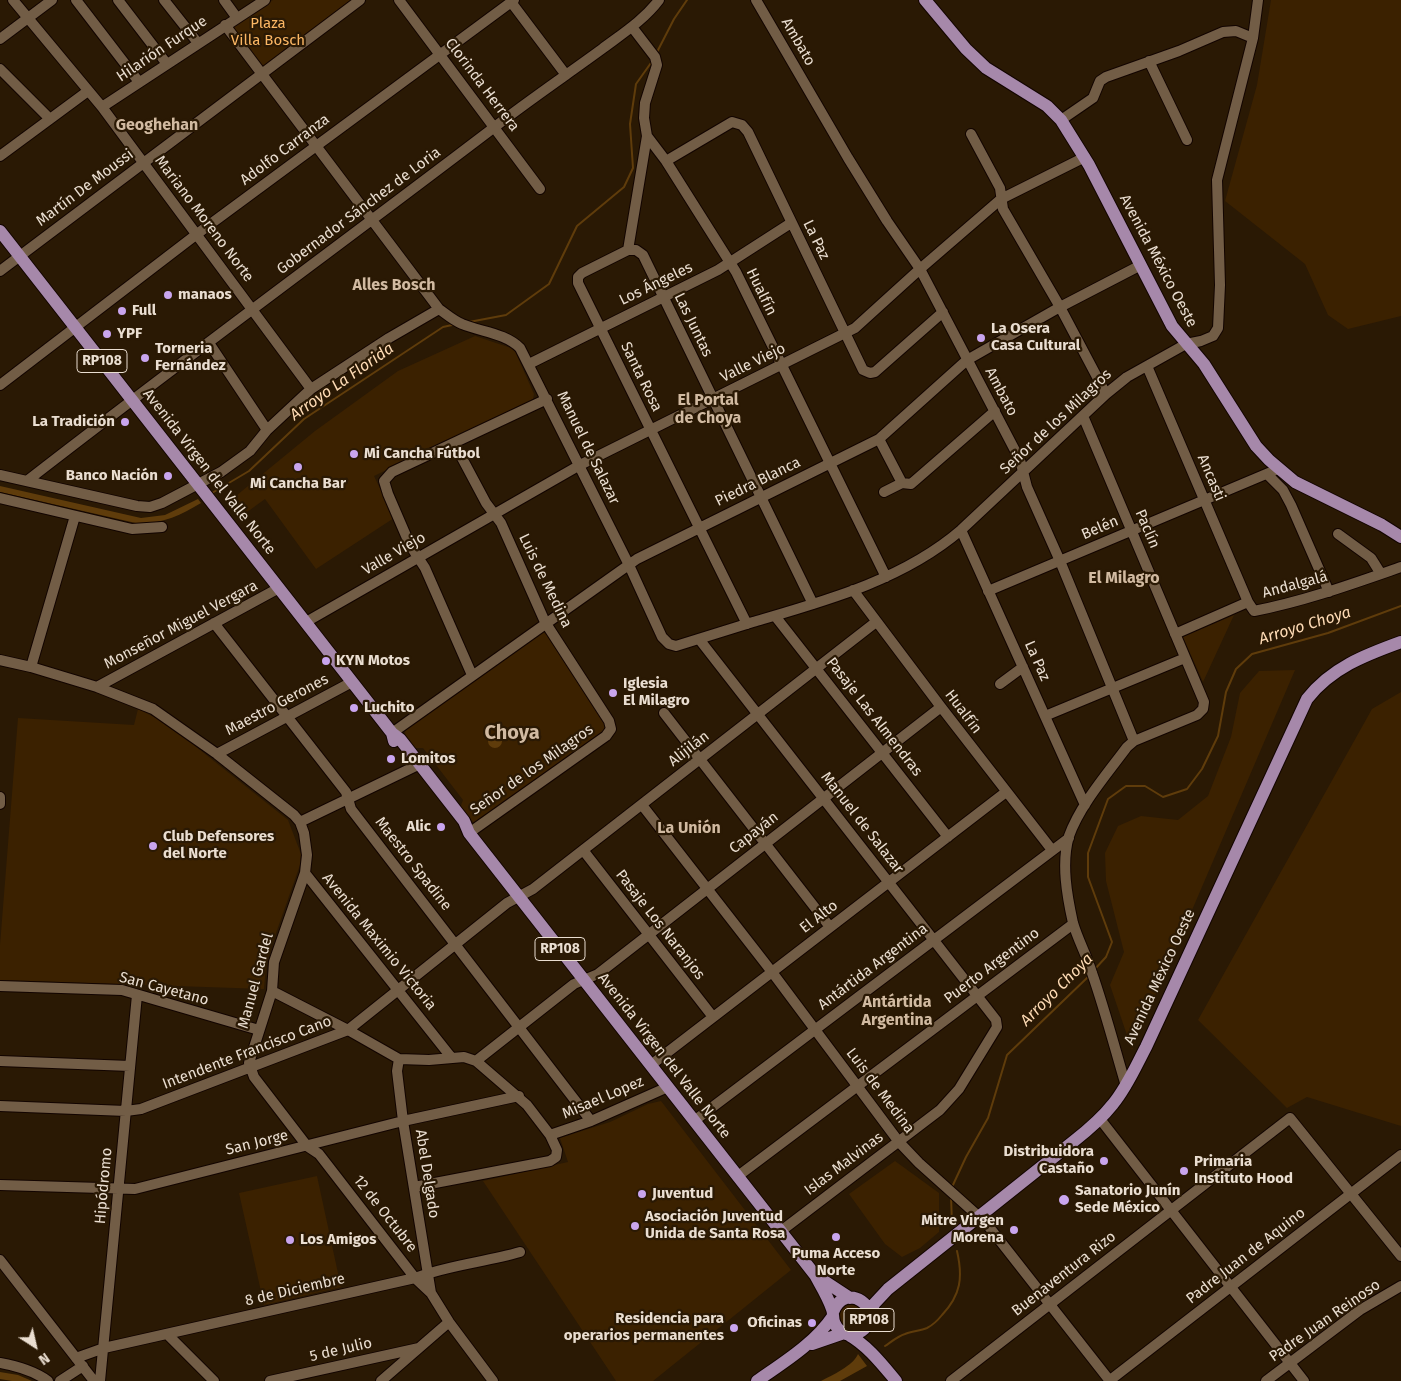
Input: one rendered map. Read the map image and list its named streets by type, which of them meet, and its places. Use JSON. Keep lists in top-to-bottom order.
{
  "streets": {
    "main road": ["Avenida México Oeste", "RP108", "Avenida Virgen del Valle Norte"],
    "street": [
      "Ambato",
      "Hilarión Furque",
      "Clorinda Herrera",
      "Adolfo Carranza",
      "Martín De Moussi",
      "Gobernador Sánchez de Loria",
      "Mariano Moreno Norte",
      "La Paz",
      "Los Ángeles",
      "Hualfín",
      "Las Juntas",
      "Valle Viejo",
      "Santa Rosa",
      "Señor de los Milagros",
      "Manuel de Salazar",
      "Ancasti",
      "Piedra Blanca",
      "Belén",
      "Paclín",
      "Luis de Medina",
      "Andalgalá",
      "Monseñor Miguel Vergara",
      "Maestro Gerones",
      "Pasaje Las Almendras",
      "Alijilán",
      "Capayán",
      "Maestro Spadine",
      "El Alto",
      "Pasaje Los Naranjos",
      "Avenida Maximio Victoria",
      "Puerto Argentino",
      "Antártida Argentina",
      "Manuel Gardel",
      "San Cayetano",
      "Intendente Francisco Cano",
      "Misael Lopez",
      "San Jorge",
      "Islas Malvinas",
      "Abel Delgado",
      "Hipódromo",
      "12 de Octubre",
      "Padre Juan de Aquino",
      "Buenaventura Rizo",
      "8 de Diciembre",
      "Padre Juan Reinoso",
      "5 de Julio"
    ]
  },
  "crossings": [
    ["Ambato", "La Paz"],
    ["Ambato", "Valle Viejo"],
    ["Ambato", "Señor de los Milagros"],
    ["Ambato", "Piedra Blanca"],
    ["Ambato", "Belén"],
    ["Ambato", "Paclín"],
    ["Hilarión Furque", "Mariano Moreno Norte"],
    ["Hilarión Furque", "Manuel de Salazar"],
    ["Clorinda Herrera", "Adolfo Carranza"],
    ["Clorinda Herrera", "Gobernador Sánchez de Loria"],
    ["Adolfo Carranza", "Mariano Moreno Norte"],
    ["Adolfo Carranza", "Manuel de Salazar"],
    ["Adolfo Carranza", "Avenida Virgen del Valle Norte"],
    ["Martín De Moussi", "Mariano Moreno Norte"],
    ["Martín De Moussi", "Manuel de Salazar"],
    ["Martín De Moussi", "Avenida Virgen del Valle Norte"],
    ["Gobernador Sánchez de Loria", "Mariano Moreno Norte"],
    ["Gobernador Sánchez de Loria", "Manuel de Salazar"],
    ["Gobernador Sánchez de Loria", "Avenida Virgen del Valle Norte"],
    ["La Paz", "Los Ángeles"],
    ["La Paz", "Hualfín"],
    ["La Paz", "Valle Viejo"],
    ["La Paz", "Señor de los Milagros"],
    ["La Paz", "Belén"],
    ["Avenida México Oeste", "RP108"],
    ["Avenida México Oeste", "Valle Viejo"],
    ["Avenida México Oeste", "Señor de los Milagros"],
    ["Avenida México Oeste", "Avenida Virgen del Valle Norte"],
    ["Avenida México Oeste", "Piedra Blanca"],
    ["Avenida México Oeste", "Belén"],
    ["Avenida México Oeste", "Luis de Medina"],
    ["Los Ángeles", "Hualfín"],
    ["Los Ángeles", "Las Juntas"],
    ["Los Ángeles", "Santa Rosa"],
    ["Los Ángeles", "Manuel de Salazar"],
    ["Hualfín", "Valle Viejo"],
    ["Hualfín", "Señor de los Milagros"],
    ["Hualfín", "Piedra Blanca"],
    ["Hualfín", "Alijilán"],
    ["Hualfín", "Capayán"],
    ["Hualfín", "El Alto"],
    ["Hualfín", "Antártida Argentina"],
    ["Las Juntas", "Valle Viejo"],
    ["Las Juntas", "Santa Rosa"],
    ["Las Juntas", "Señor de los Milagros"],
    ["Las Juntas", "Piedra Blanca"],
    ["RP108", "Avenida Virgen del Valle Norte"],
    ["Valle Viejo", "Santa Rosa"],
    ["Valle Viejo", "Manuel de Salazar"],
    ["Valle Viejo", "Avenida Virgen del Valle Norte"],
    ["Valle Viejo", "Luis de Medina"],
    ["Santa Rosa", "Señor de los Milagros"],
    ["Santa Rosa", "Piedra Blanca"],
    ["Señor de los Milagros", "Manuel de Salazar"],
    ["Señor de los Milagros", "Avenida Virgen del Valle Norte"],
    ["Señor de los Milagros", "Ancasti"],
    ["Señor de los Milagros", "Paclín"],
    ["Señor de los Milagros", "Luis de Medina"],
    ["Señor de los Milagros", "Pasaje Las Almendras"],
    ["Manuel de Salazar", "Piedra Blanca"],
    ["Manuel de Salazar", "Alijilán"],
    ["Manuel de Salazar", "Capayán"],
    ["Manuel de Salazar", "El Alto"],
    ["Manuel de Salazar", "Puerto Argentino"],
    ["Manuel de Salazar", "Antártida Argentina"],
    ["Manuel de Salazar", "Islas Malvinas"],
    ["Avenida Virgen del Valle Norte", "Piedra Blanca"],
    ["Avenida Virgen del Valle Norte", "Monseñor Miguel Vergara"],
    ["Avenida Virgen del Valle Norte", "Maestro Gerones"],
    ["Avenida Virgen del Valle Norte", "Alijilán"],
    ["Avenida Virgen del Valle Norte", "Capayán"],
    ["Avenida Virgen del Valle Norte", "El Alto"],
    ["Avenida Virgen del Valle Norte", "Puerto Argentino"],
    ["Avenida Virgen del Valle Norte", "Antártida Argentina"],
    ["Avenida Virgen del Valle Norte", "Intendente Francisco Cano"],
    ["Avenida Virgen del Valle Norte", "Misael Lopez"],
    ["Avenida Virgen del Valle Norte", "Islas Malvinas"],
    ["Ancasti", "Belén"],
    ["Ancasti", "Andalgalá"],
    ["Piedra Blanca", "Luis de Medina"],
    ["Belén", "Paclín"],
    ["Paclín", "Andalgalá"],
    ["Luis de Medina", "Alijilán"],
    ["Luis de Medina", "Capayán"],
    ["Luis de Medina", "El Alto"],
    ["Luis de Medina", "Puerto Argentino"],
    ["Luis de Medina", "Antártida Argentina"],
    ["Luis de Medina", "Islas Malvinas"],
    ["Luis de Medina", "Padre Juan de Aquino"],
    ["Luis de Medina", "Buenaventura Rizo"],
    ["Monseñor Miguel Vergara", "Maestro Spadine"],
    ["Maestro Gerones", "Maestro Spadine"],
    ["Pasaje Las Almendras", "Alijilán"],
    ["Pasaje Las Almendras", "Capayán"],
    ["Pasaje Las Almendras", "El Alto"],
    ["Alijilán", "Pasaje Los Naranjos"],
    ["Alijilán", "Intendente Francisco Cano"],
    ["Capayán", "Maestro Spadine"],
    ["Capayán", "Pasaje Los Naranjos"],
    ["Maestro Spadine", "Intendente Francisco Cano"],
    ["Maestro Spadine", "Misael Lopez"],
    ["El Alto", "Pasaje Los Naranjos"],
    ["Avenida Maximio Victoria", "Manuel Gardel"],
    ["Avenida Maximio Victoria", "Intendente Francisco Cano"],
    ["Manuel Gardel", "San Cayetano"],
    ["Manuel Gardel", "Intendente Francisco Cano"],
    ["Manuel Gardel", "12 de Octubre"],
    ["San Cayetano", "Hipódromo"],
    ["Intendente Francisco Cano", "Hipódromo"],
    ["Intendente Francisco Cano", "12 de Octubre"],
    ["San Jorge", "Abel Delgado"],
    ["San Jorge", "Hipódromo"],
    ["San Jorge", "12 de Octubre"],
    ["Abel Delgado", "12 de Octubre"],
    ["Abel Delgado", "8 de Diciembre"],
    ["Hipódromo", "8 de Diciembre"],
    ["12 de Octubre", "8 de Diciembre"],
    ["Padre Juan de Aquino", "Buenaventura Rizo"]
  ],
  "districts": [
    "Geoghehan",
    "Alles Bosch",
    "El Portal de Choya",
    "El Milagro",
    "Choya",
    "La Unión",
    "Antártida Argentina"
  ],
  "water": ["Arroyo La Florida", "Arroyo Choya"],
  "parks": ["Plaza Villa Bosch"],
  "places": [
    "manaos",
    "Full",
    "YPF",
    "La Osera Casa Cultural",
    "Torneria Fernández",
    "La Tradición",
    "Mi Cancha Fútbol",
    "Mi Cancha Bar",
    "Banco Nación",
    "KYN Motos",
    "Iglesia El Milagro",
    "Luchito",
    "Lomitos",
    "Alic",
    "Club Defensores del Norte",
    "Distribuidora Castaño",
    "Primaria Instituto Hood",
    "Juventud",
    "Sanatorio Junín Sede México",
    "Asociación Juventud Unida de Santa Rosa",
    "Mitre Virgen Morena",
    "Puma Acceso Norte",
    "Los Amigos",
    "Oficinas",
    "Residencia para operarios permanentes"
  ],
  "north": "bottom right"
}
